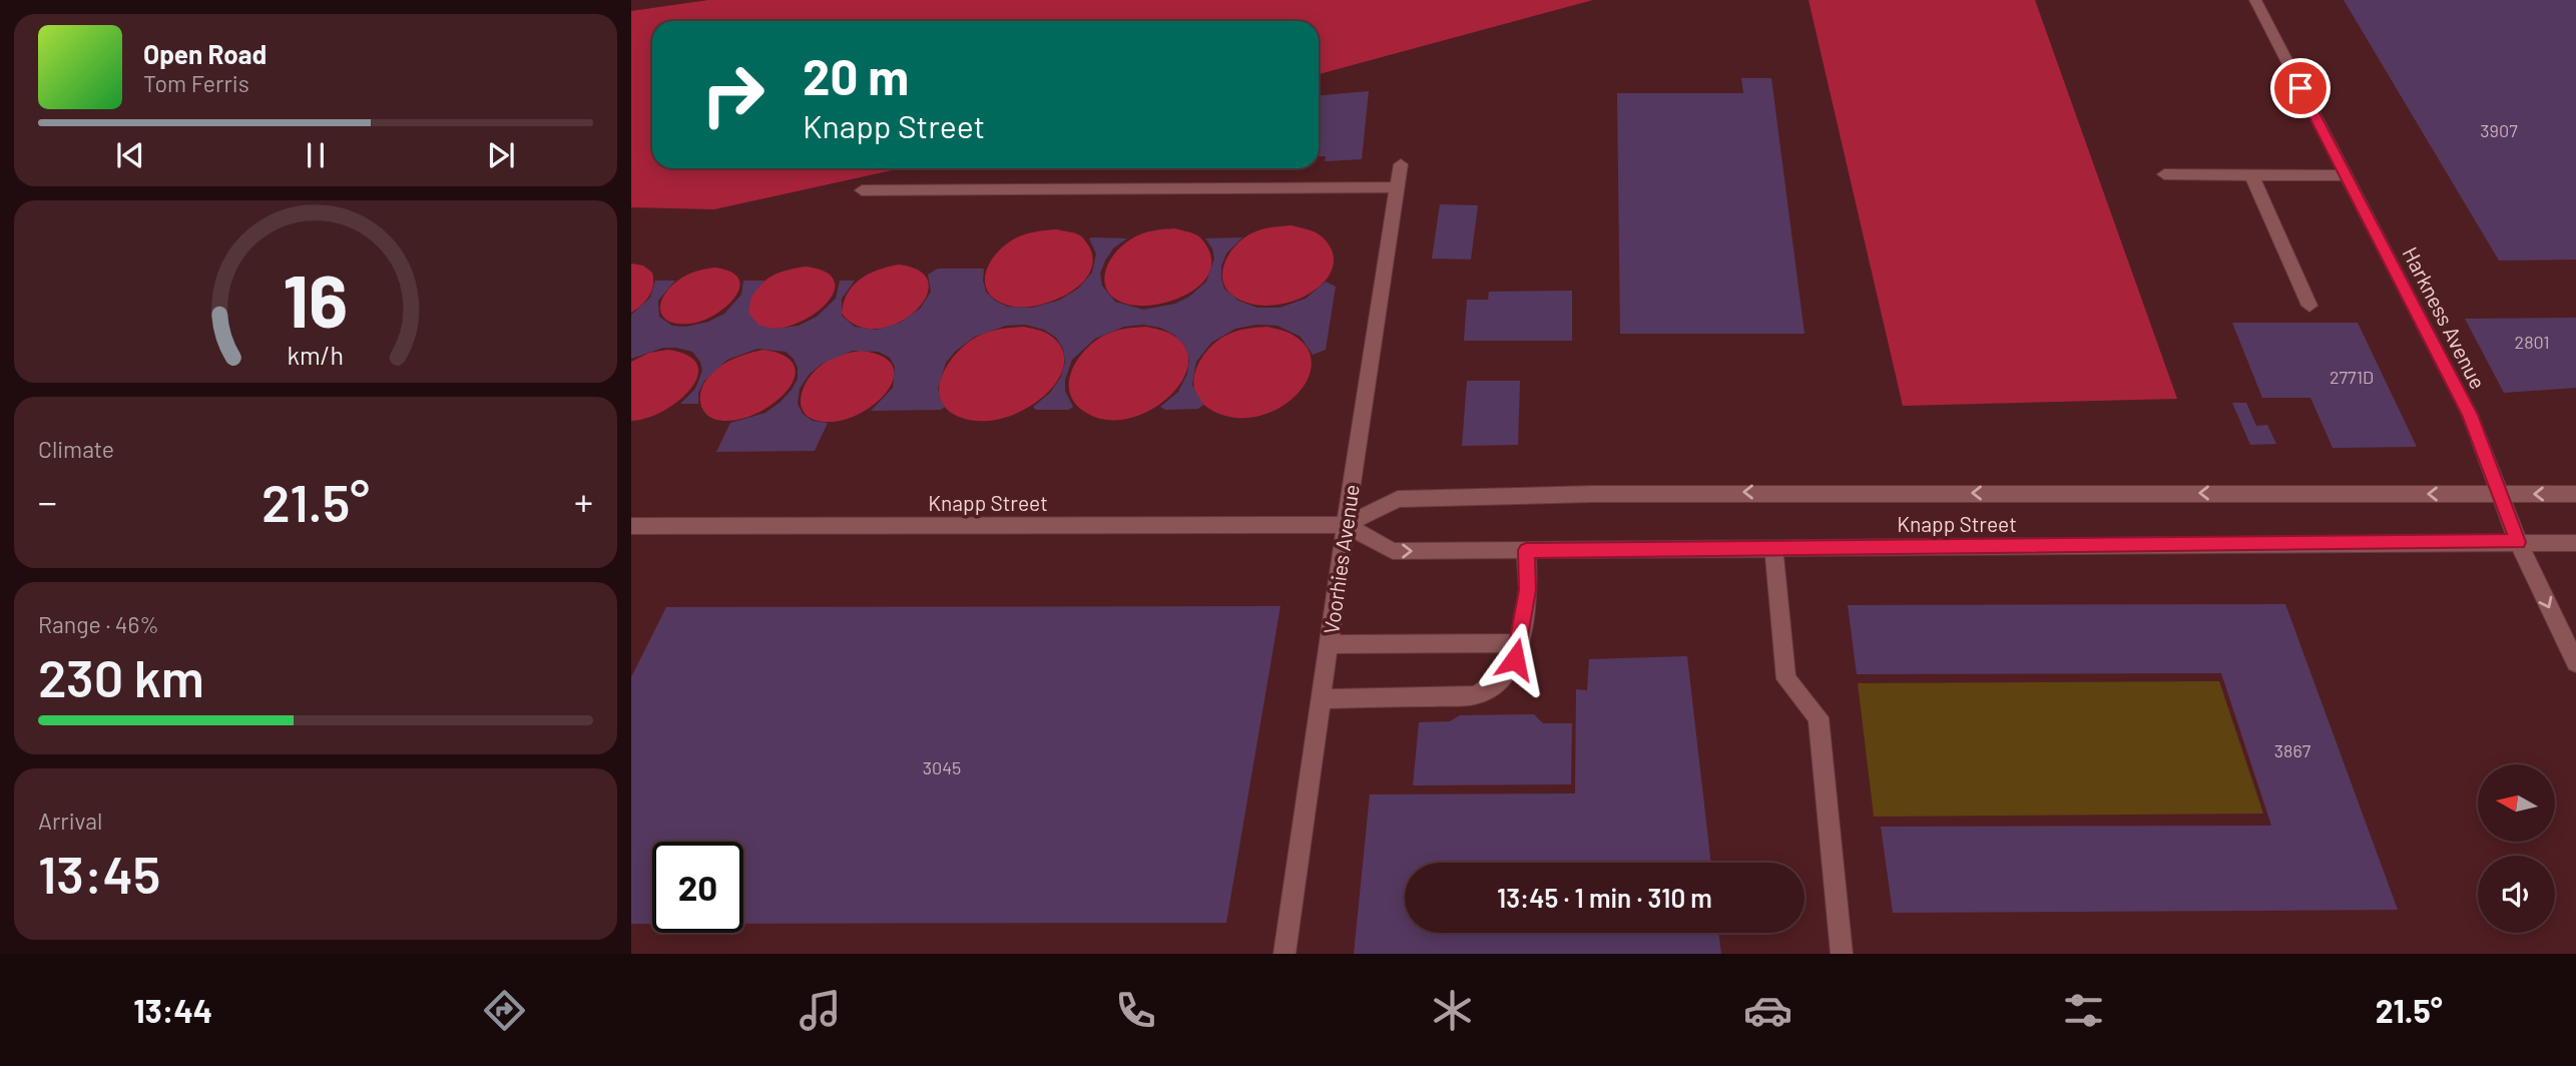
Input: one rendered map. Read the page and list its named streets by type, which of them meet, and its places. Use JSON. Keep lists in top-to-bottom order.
{
  "streets": {
    "street": ["Harkness Avenue", "Knapp Street", "Voorhies Avenue"]
  },
  "crossings": [
    ["Harkness Avenue", "Knapp Street"],
    ["Knapp Street", "Voorhies Avenue"]
  ],
  "house_numbers": [
    "3907",
    "2801",
    "2771D",
    "3867",
    "3045"
  ],
  "north": "left",
  "page": {
    "turn": ["20 m", "Knapp Street"],
    "song": ["Open Road", "Tom Ferris"],
    "tile": [
      "Climate",
      ["Range · 46%", "230 km"],
      ["Arrival", "13:45"]
    ],
    "heat": ["−", "21.5°", "+"],
    "limit": "20",
    "trip": "13:45 · 1 min · 310 m",
    "tabs": ["13:44", "21.5°"],
    "gauge": ["16", "km/h"]
  }
}
